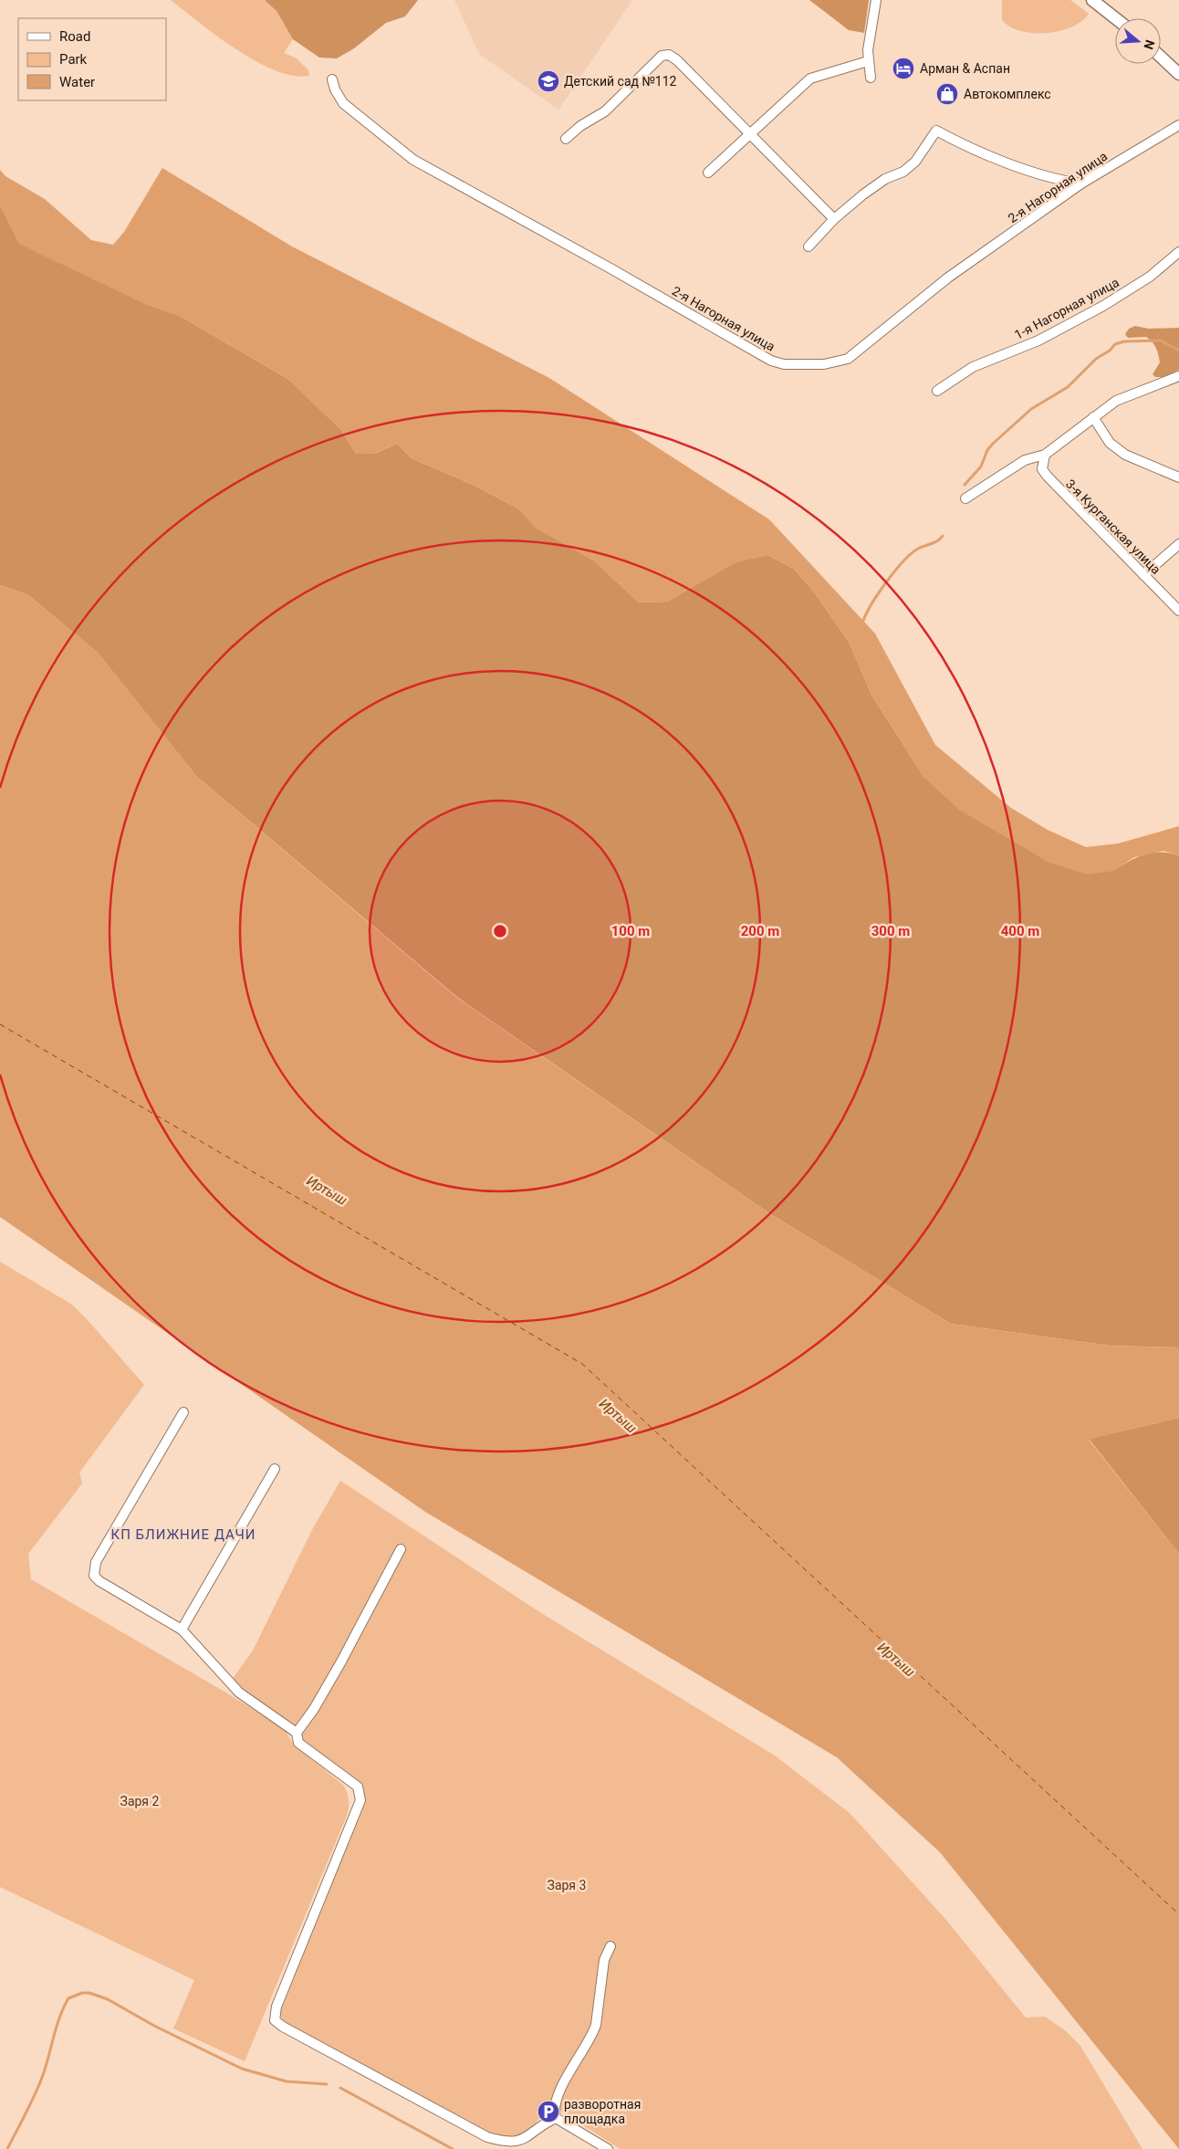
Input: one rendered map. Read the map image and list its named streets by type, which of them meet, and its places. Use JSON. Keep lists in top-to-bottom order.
{
  "streets": {
    "street": ["2-я Нагорная улица", "1-я Нагорная улица", "3-я Курганская улица"]
  },
  "districts": ["КП БЛИЖНИЕ ДАЧИ"],
  "water": ["Иртыш"],
  "parks": ["Заря 2", "Заря 3"],
  "places": {
    "hotel": ["Арман & Аспан"],
    "school or university": ["Детский сад №112"],
    "shop": ["Автокомплекс"],
    "parking": ["разворотная площадка"]
  },
  "legend": ["Road", "Park", "Water"],
  "north": "right",
  "rings": [
    "100 m",
    "200 m",
    "300 m",
    "400 m"
  ]
}
